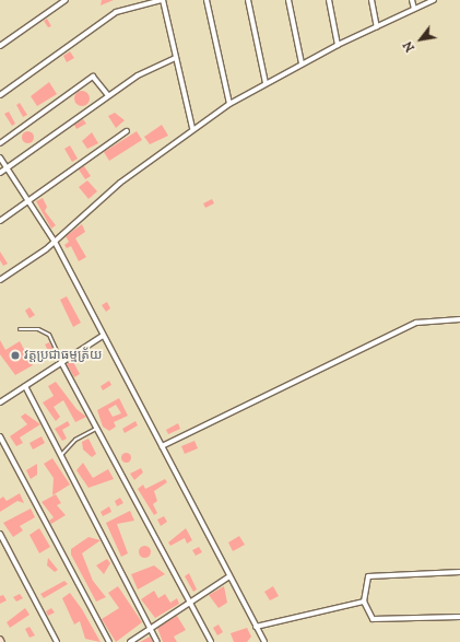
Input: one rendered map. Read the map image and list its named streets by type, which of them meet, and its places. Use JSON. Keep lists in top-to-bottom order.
{
  "places": ["វត្តប្រជាធម្មត្រ័យ"],
  "north": "bottom left"
}
